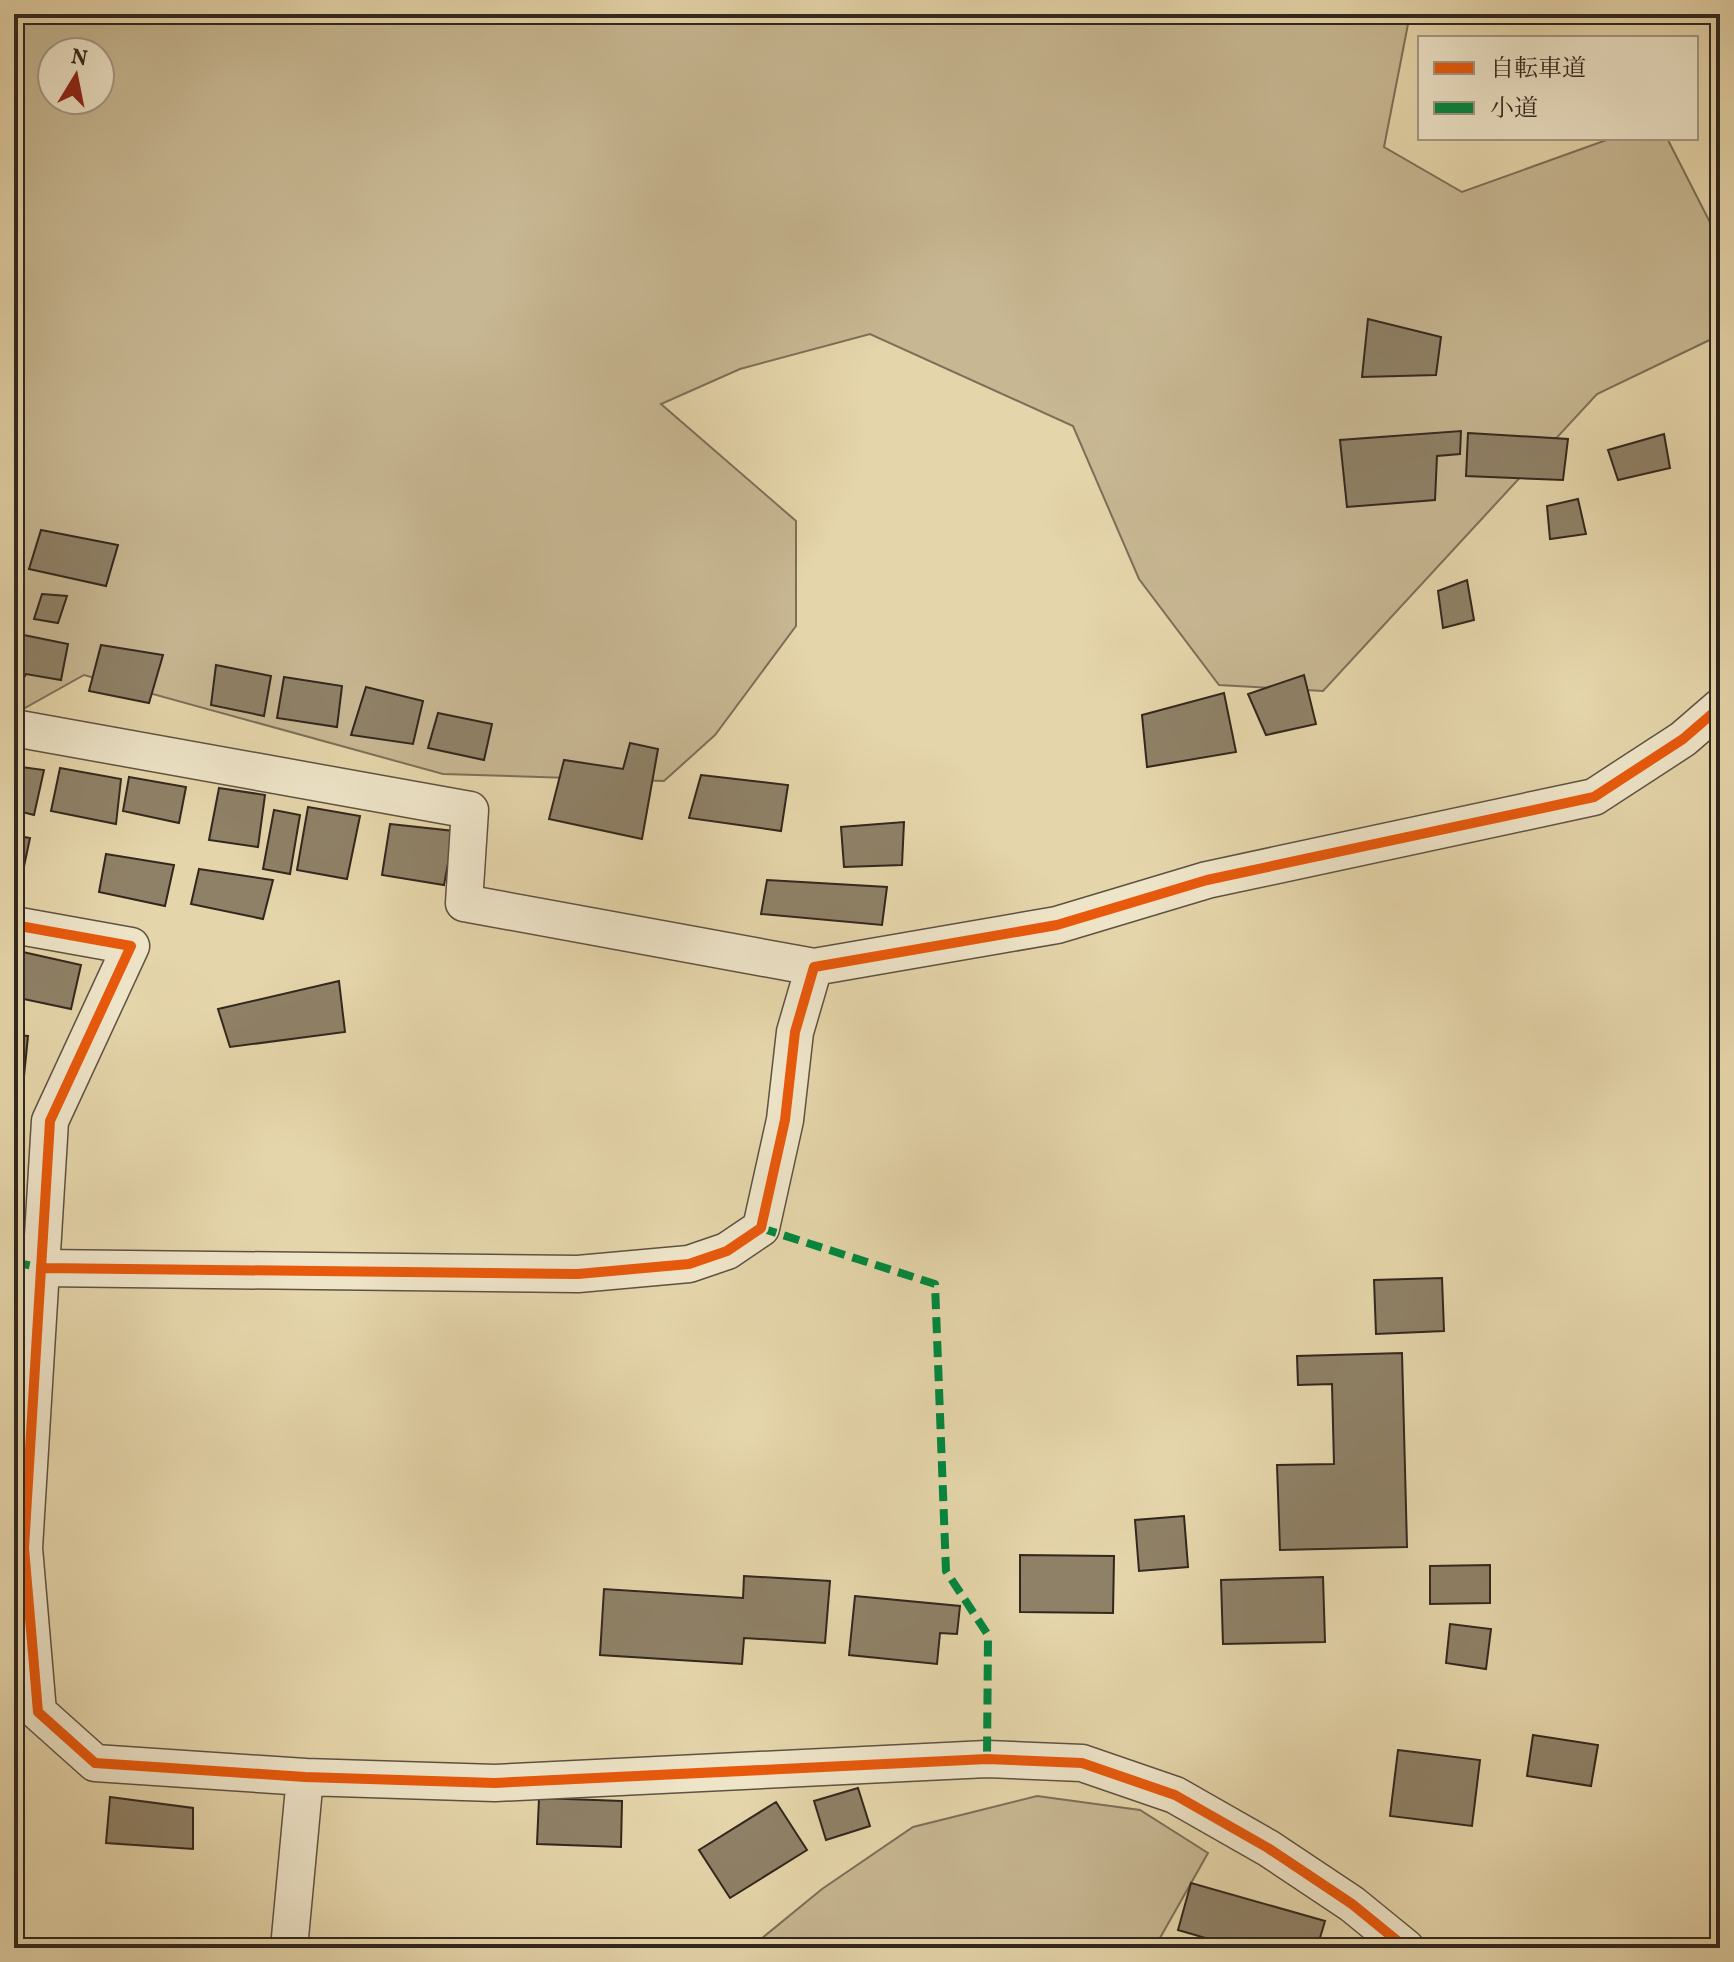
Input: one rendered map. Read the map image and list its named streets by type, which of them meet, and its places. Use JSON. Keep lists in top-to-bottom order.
{
  "legend": ["自転車道", "小道"],
  "north": "top"
}
